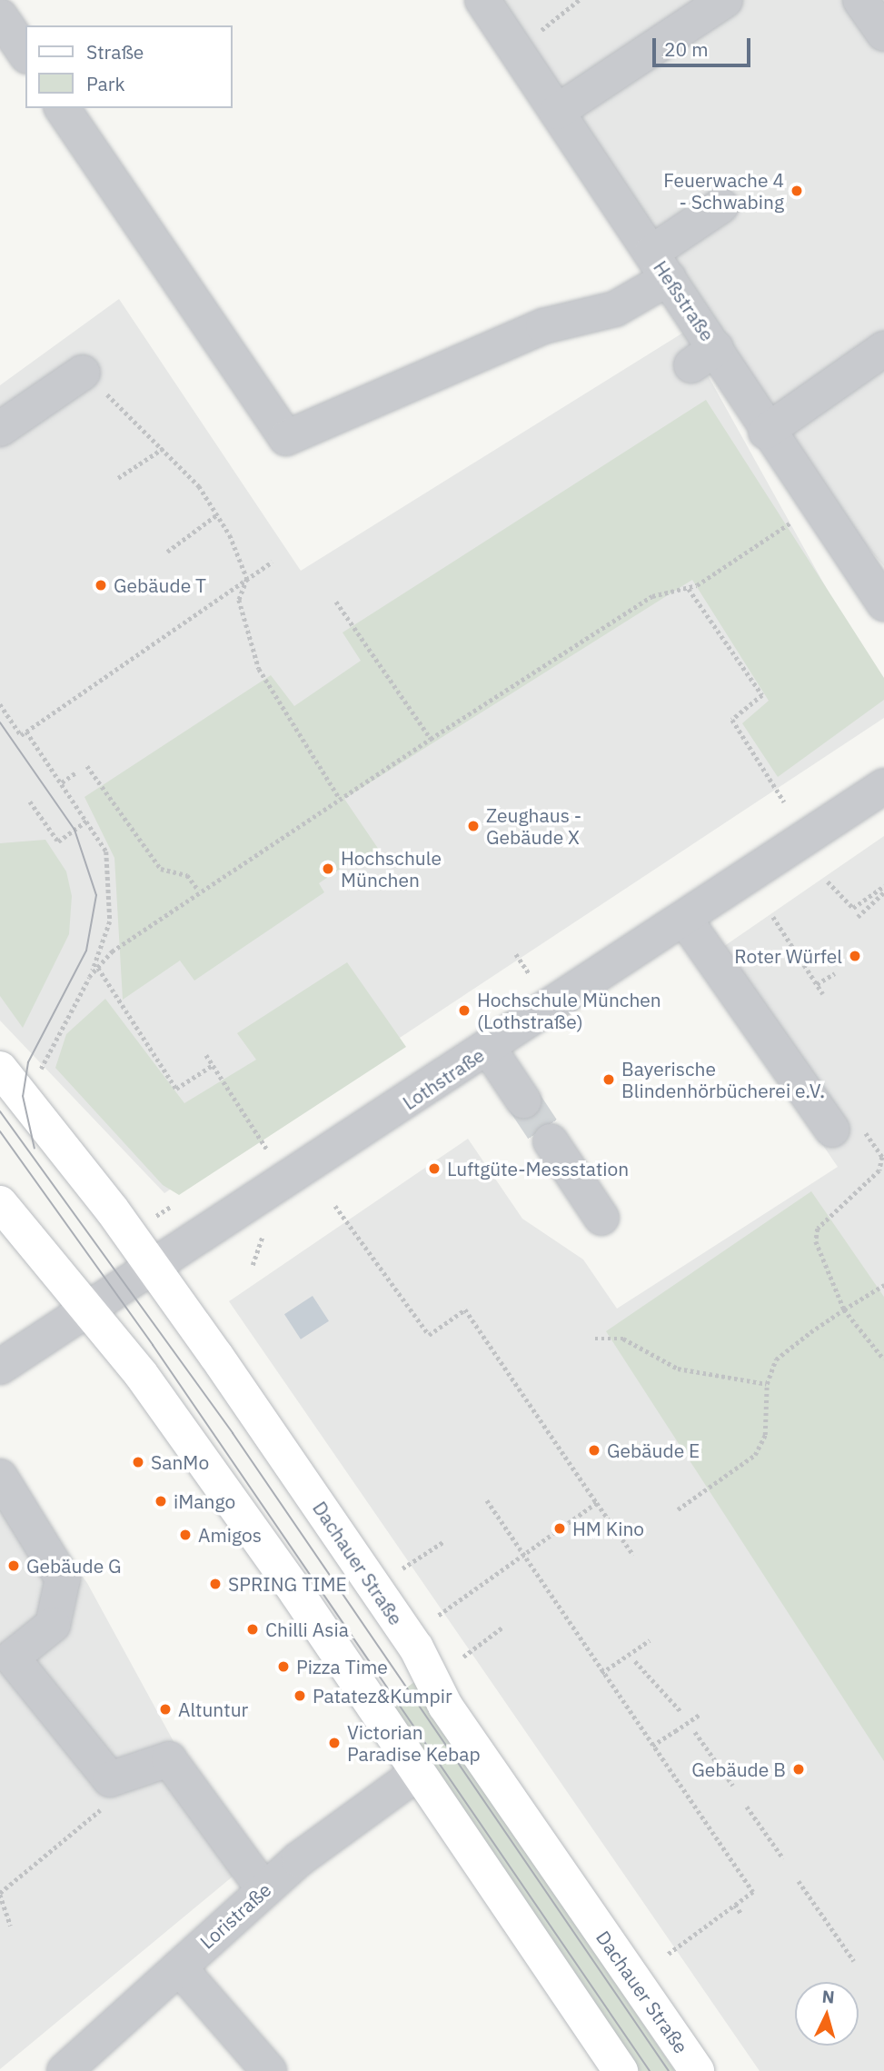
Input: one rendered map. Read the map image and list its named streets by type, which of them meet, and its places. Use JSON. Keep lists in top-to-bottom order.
{
  "streets": {
    "main road": ["Dachauer Straße"],
    "street": ["Heßstraße", "Lothstraße", "Loristraße"]
  },
  "crossings": [
    ["Lothstraße", "Dachauer Straße"]
  ],
  "places": [
    "Feuerwache 4 - Schwabing",
    "Gebäude T",
    "Zeughaus - Gebäude X",
    "Hochschule München",
    "Roter Würfel",
    "Hochschule München (Lothstraße)",
    "Bayerische Blindenhörbücherei e.V.",
    "Luftgüte-Messstation",
    "Gebäude E",
    "SanMo",
    "iMango",
    "HM Kino",
    "Amigos",
    "Gebäude G",
    "SPRING TIME",
    "Chilli Asia",
    "Pizza Time",
    "Patatez&Kumpir",
    "Altuntur",
    "Victorian Paradise Kebap",
    "Gebäude B"
  ],
  "legend": ["Straße", "Park"],
  "scale_bar": "20 m",
  "north": "top"
}
